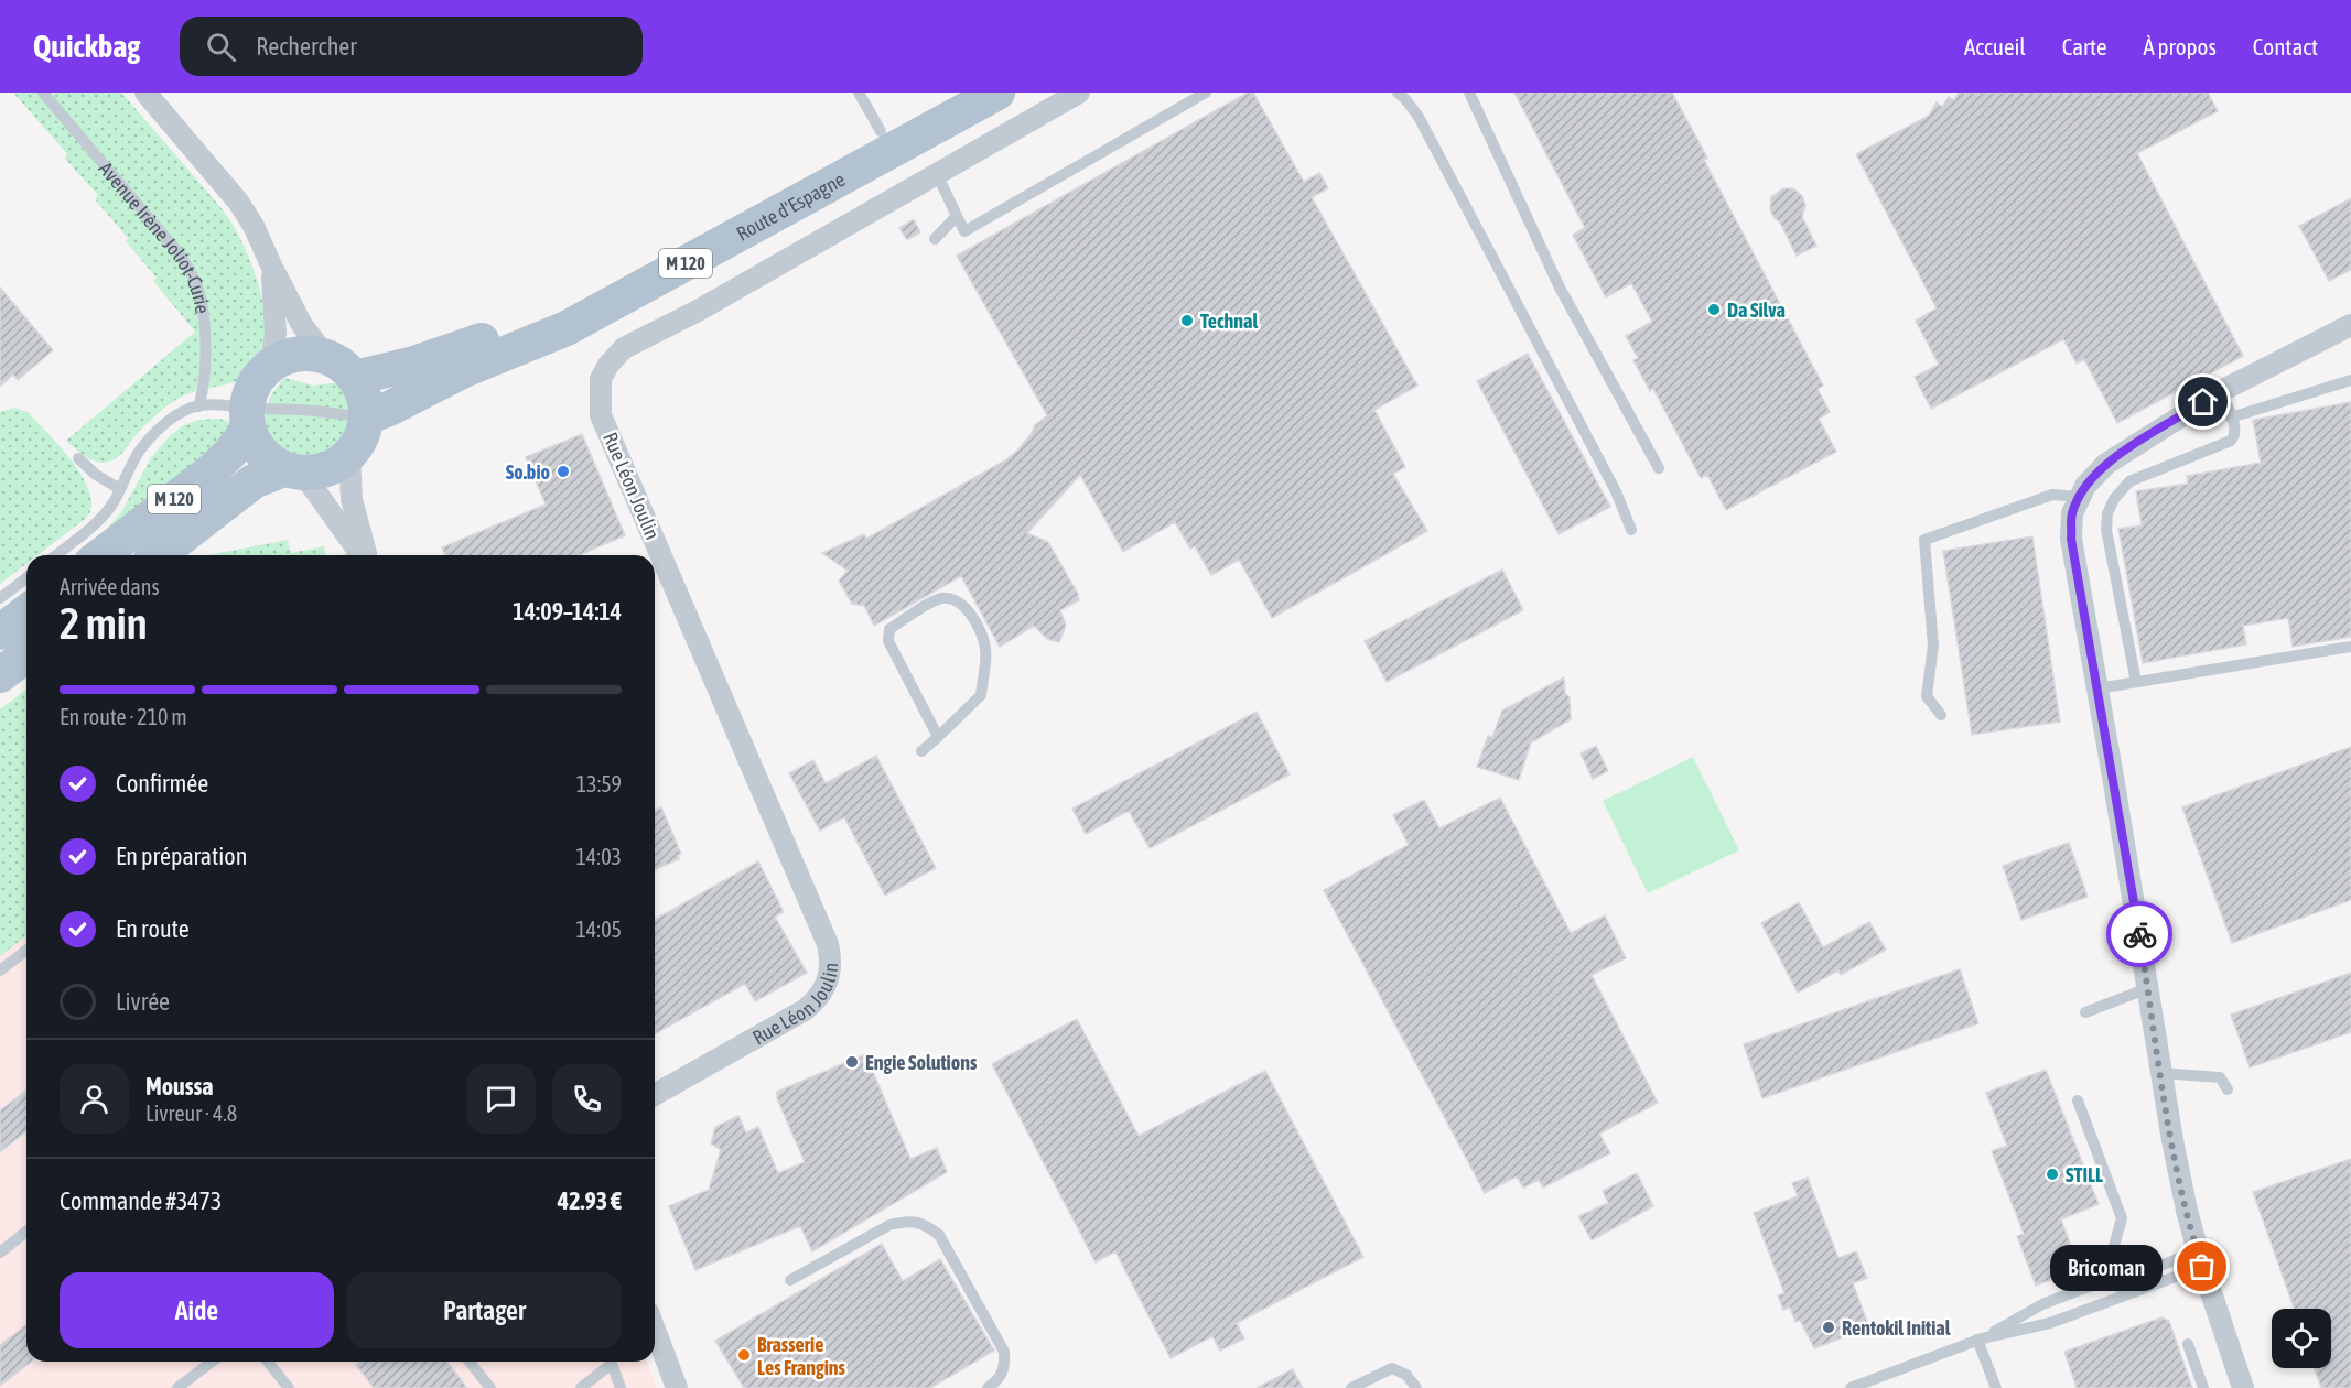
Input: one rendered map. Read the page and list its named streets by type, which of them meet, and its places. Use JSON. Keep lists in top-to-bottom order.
{
  "streets": {
    "main road": ["Route d'Espagne", "M 120"],
    "street": ["Rue Léon Joulin"],
    "lane": ["Avenue Irène Joliot-Curie"]
  },
  "places": [
    "Da Silva",
    "Technal",
    "So.bio",
    "Engie Solutions",
    "STILL",
    "Bricoman",
    "Rentokil Initial",
    "Brasserie Les Frangins"
  ],
  "page": {
    "header": "Quickbag",
    "search": "Rechercher",
    "nav": [
      "Accueil",
      "Carte",
      "À propos",
      "Contact"
    ],
    "heading": ["2 min", "Arrivée dans", "14:09–14:14"],
    "panel": [
      "Moussa",
      "Livreur · 4.8",
      "Commande #3473",
      "42.93 €"
    ],
    "bar": "En route · 210 m",
    "list": [
      ["Confirmée", "13:59"],
      ["En préparation", "14:03"],
      ["En route", "14:05"],
      "Livrée"
    ],
    "bubble": "Bricoman",
    "buttons": ["Aide", "Partager"]
  }
}
